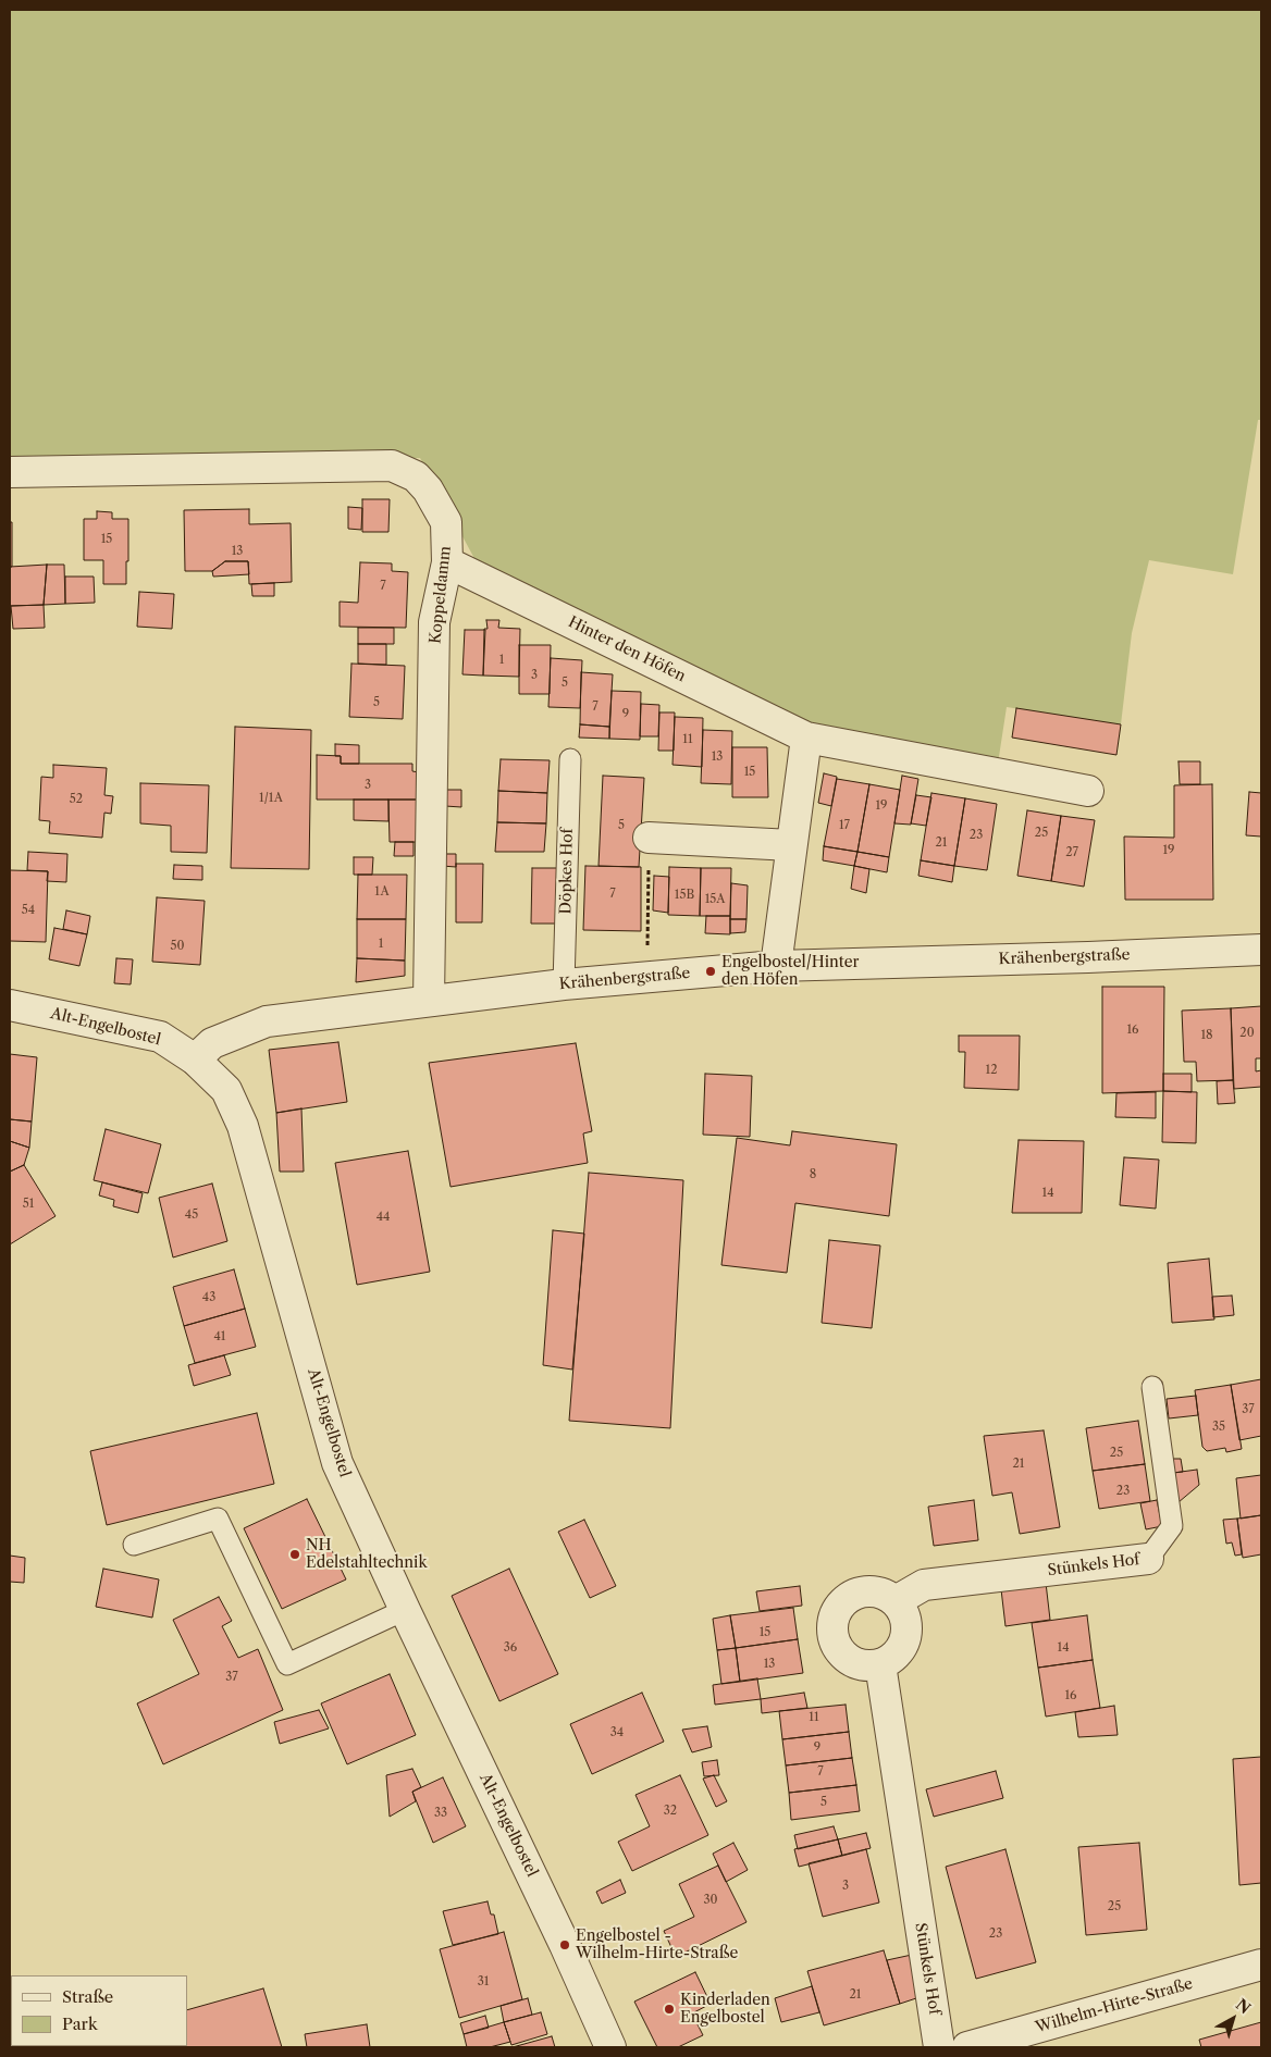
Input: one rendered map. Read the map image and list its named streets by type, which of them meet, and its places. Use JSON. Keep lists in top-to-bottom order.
{
  "streets": {
    "street": [
      "Koppeldamm",
      "Hinter den Höfen",
      "Krähenbergstraße",
      "Alt-Engelbostel",
      "Stünkels Hof",
      "Wilhelm-Hirte-Straße"
    ],
    "lane": ["Döpkes Hof"]
  },
  "crossings": [
    ["Koppeldamm", "Hinter den Höfen"],
    ["Koppeldamm", "Krähenbergstraße"],
    ["Döpkes Hof", "Krähenbergstraße"],
    ["Krähenbergstraße", "Alt-Engelbostel"]
  ],
  "places": [
    "Engelbostel/Hinter den Höfen",
    "NH Edelstahltechnik",
    "Engelbostel - Wilhelm-Hirte-Straße",
    "Kinderladen Engelbostel"
  ],
  "house_numbers": [
    "15",
    "13",
    "7",
    "1",
    "3",
    "5",
    "5",
    "7",
    "9",
    "11",
    "13",
    "15",
    "3",
    "1/1A",
    "52",
    "19",
    "5",
    "17",
    "25",
    "23",
    "21",
    "19",
    "27",
    "1A",
    "7",
    "15B",
    "15A",
    "54",
    "1",
    "50",
    "16",
    "20",
    "18",
    "12",
    "8",
    "14",
    "51",
    "45",
    "44",
    "43",
    "41",
    "37",
    "35",
    "25",
    "21",
    "23",
    "15",
    "36",
    "14",
    "13",
    "37",
    "16",
    "11",
    "34",
    "9",
    "7",
    "5",
    "32",
    "33",
    "3",
    "30",
    "25",
    "23",
    "31",
    "21"
  ],
  "legend": ["Straße", "Park"],
  "north": "top right"
}
